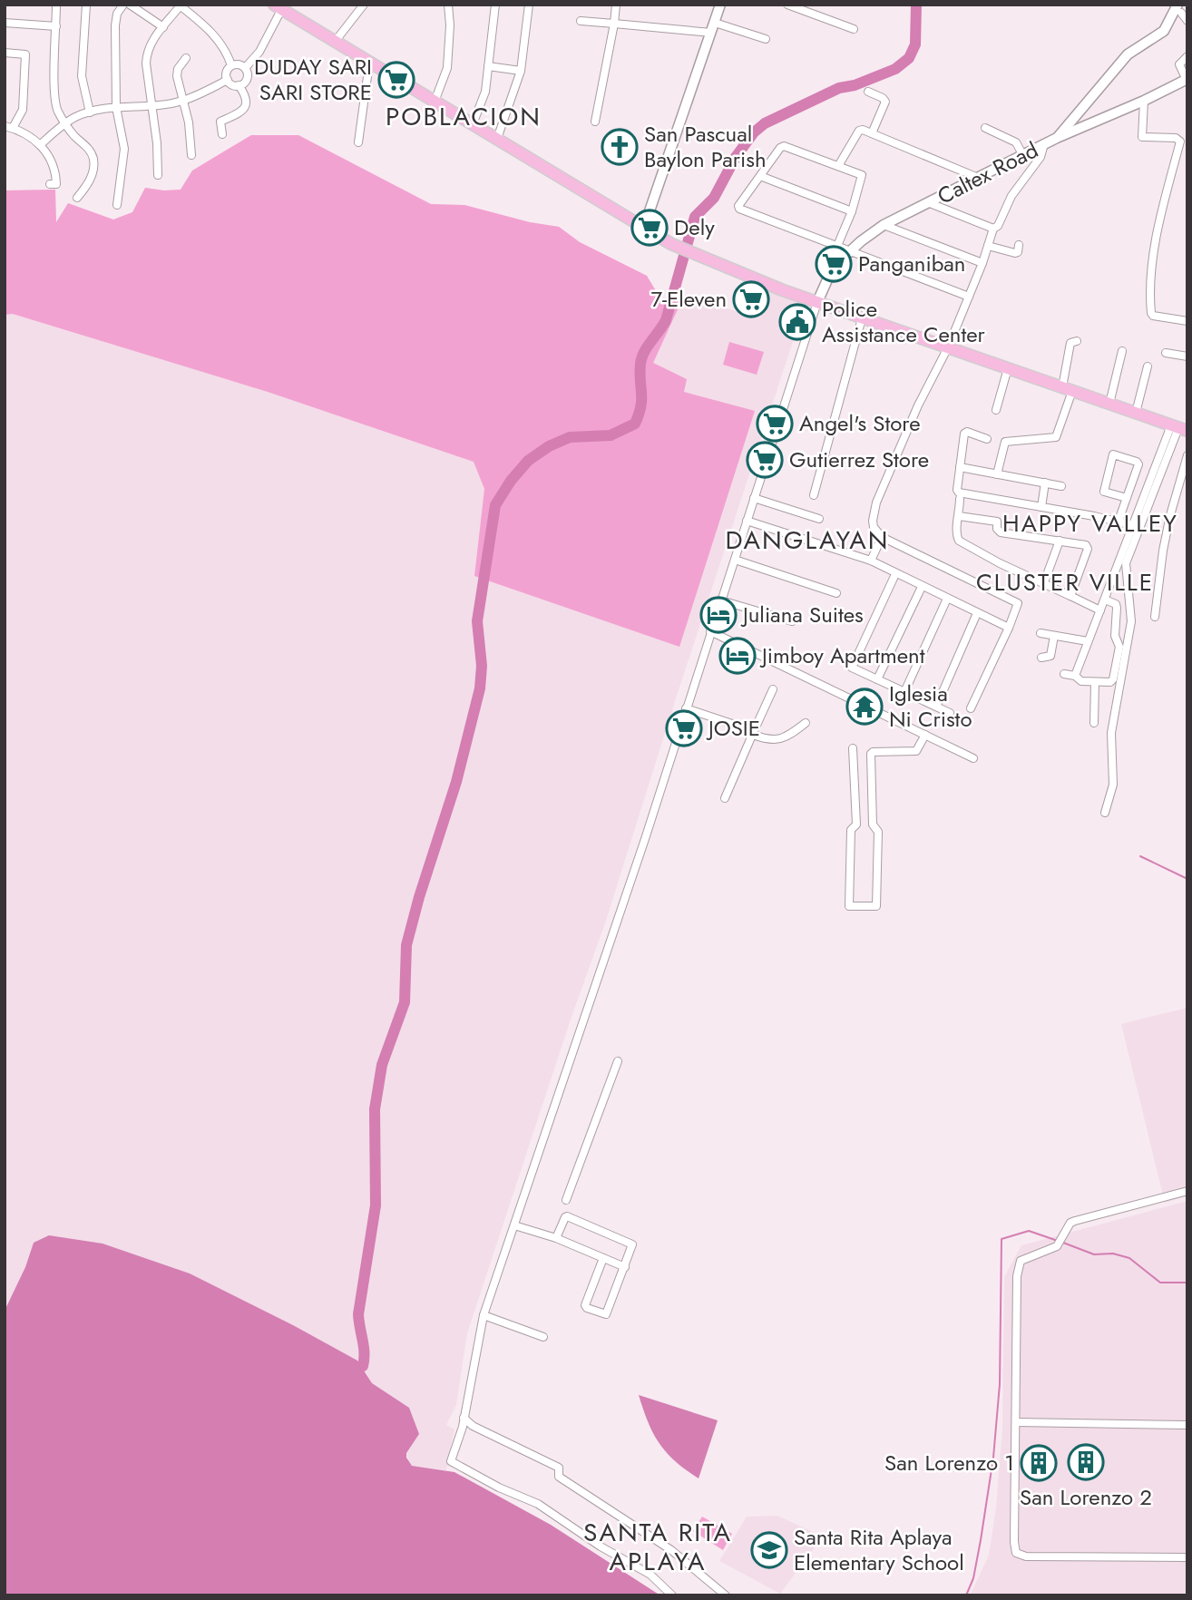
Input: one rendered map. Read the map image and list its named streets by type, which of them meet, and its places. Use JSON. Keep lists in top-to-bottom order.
{
  "streets": {
    "street": ["Caltex Road"]
  },
  "districts": [
    "POBLACION",
    "HAPPY VALLEY",
    "DANGLAYAN",
    "CLUSTER VILLE",
    "SANTA RITA APLAYA"
  ],
  "places": {
    "supermarket": [
      "DUDAY SARI SARI STORE",
      "Dely",
      "Panganiban",
      "7-Eleven",
      "Angel's Store",
      "Gutierrez Store",
      "JOSIE"
    ],
    "church": ["San Pascual Baylon Parish"],
    "public building": ["Police Assistance Center"],
    "hotel": ["Juliana Suites", "Jimboy Apartment"],
    "temple": ["Iglesia Ni Cristo"],
    "building": ["San Lorenzo 2", "San Lorenzo 1"],
    "school or university": ["Santa Rita Aplaya Elementary School"]
  }
}
